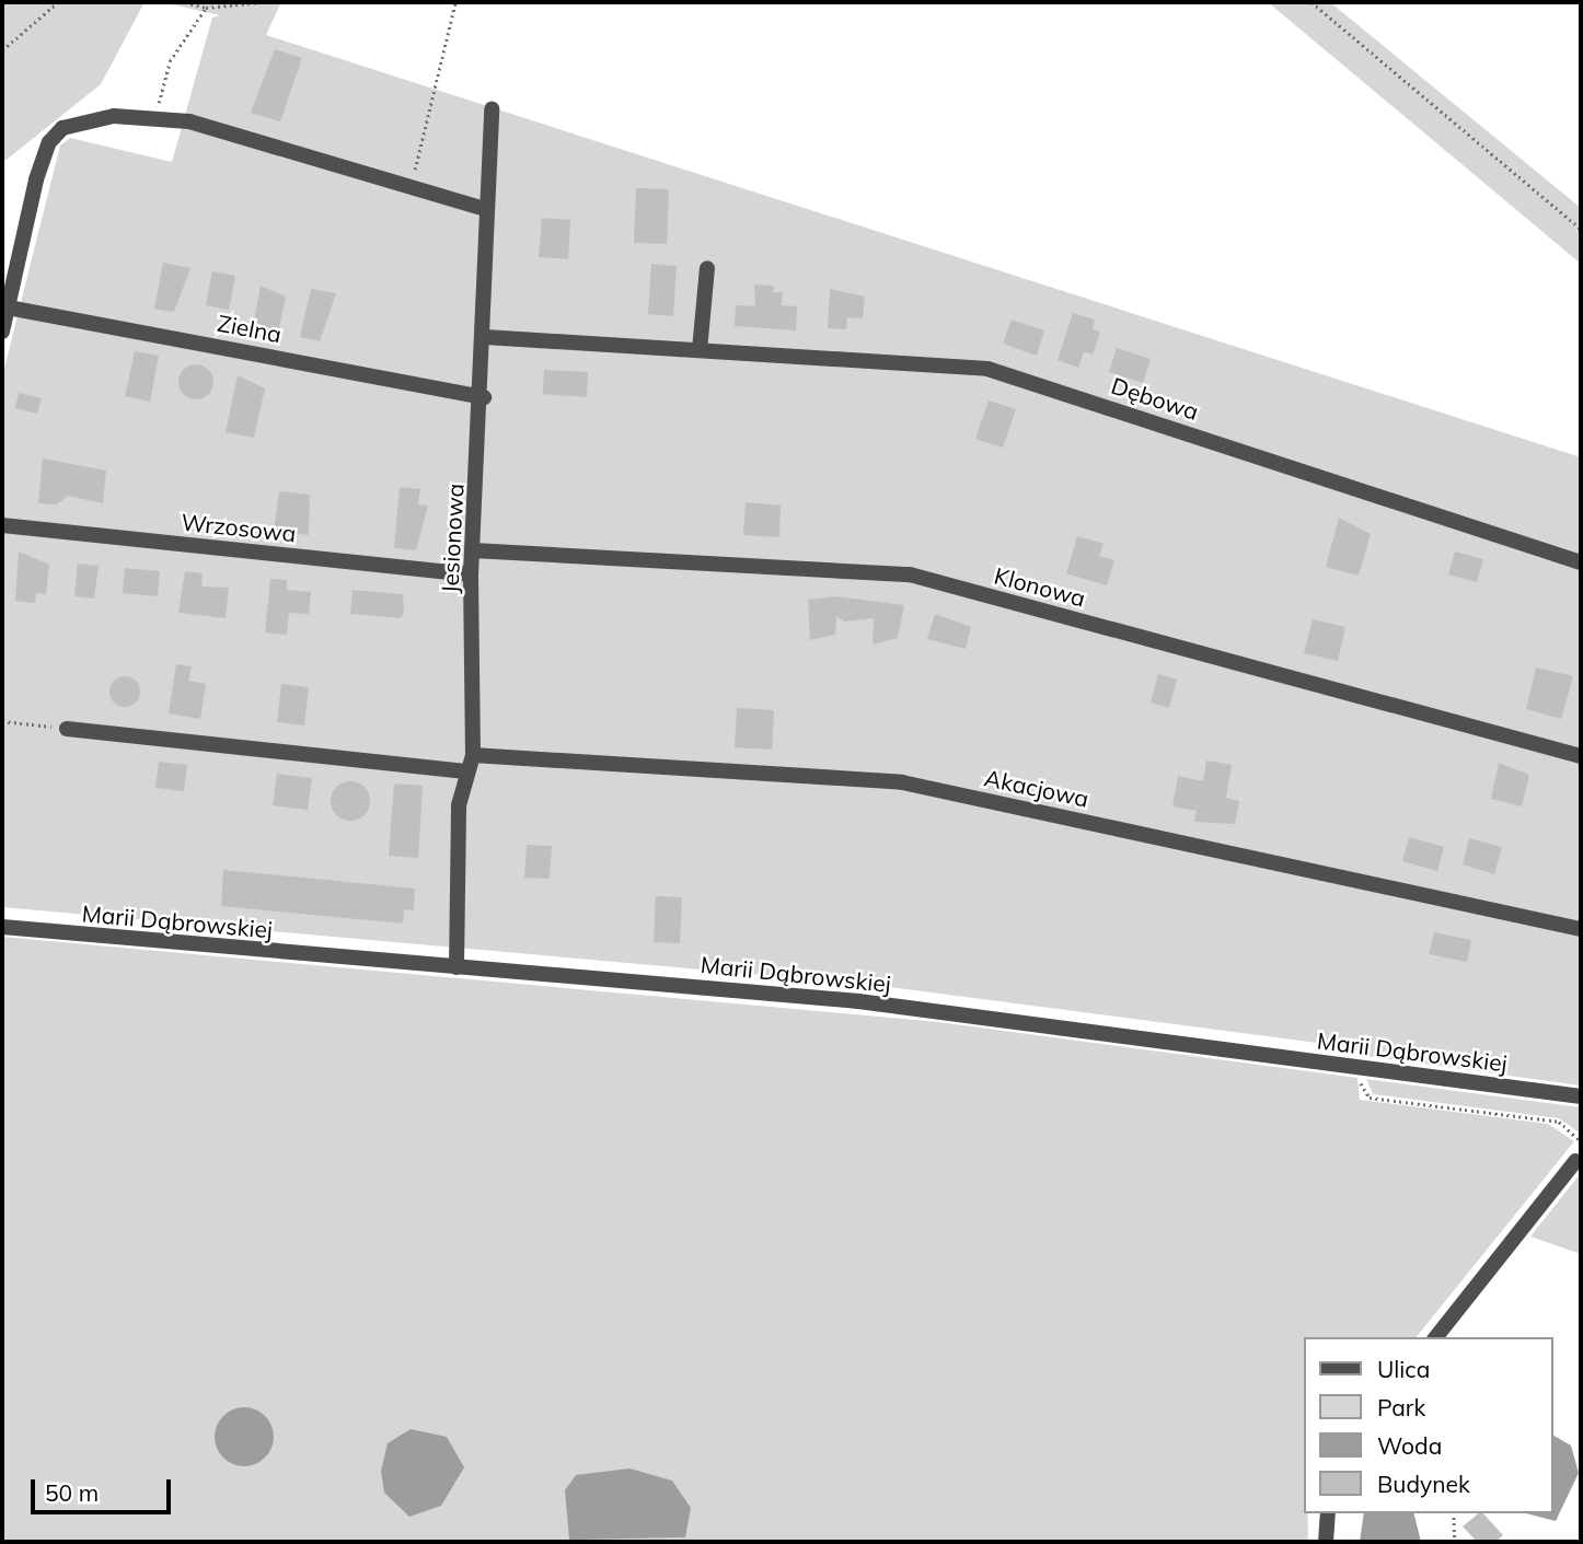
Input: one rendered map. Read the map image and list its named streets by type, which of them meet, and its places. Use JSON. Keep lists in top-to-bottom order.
{
  "streets": {
    "street": [
      "Zielna",
      "Dębowa",
      "Wrzosowa",
      "Jesionowa",
      "Klonowa",
      "Akacjowa",
      "Marii Dąbrowskiej"
    ]
  },
  "crossings": [
    ["Zielna", "Jesionowa"],
    ["Dębowa", "Jesionowa"],
    ["Wrzosowa", "Jesionowa"],
    ["Jesionowa", "Klonowa"],
    ["Jesionowa", "Akacjowa"]
  ],
  "legend": [
    "Ulica",
    "Park",
    "Woda",
    "Budynek"
  ],
  "scale_bar": "50 m"
}
